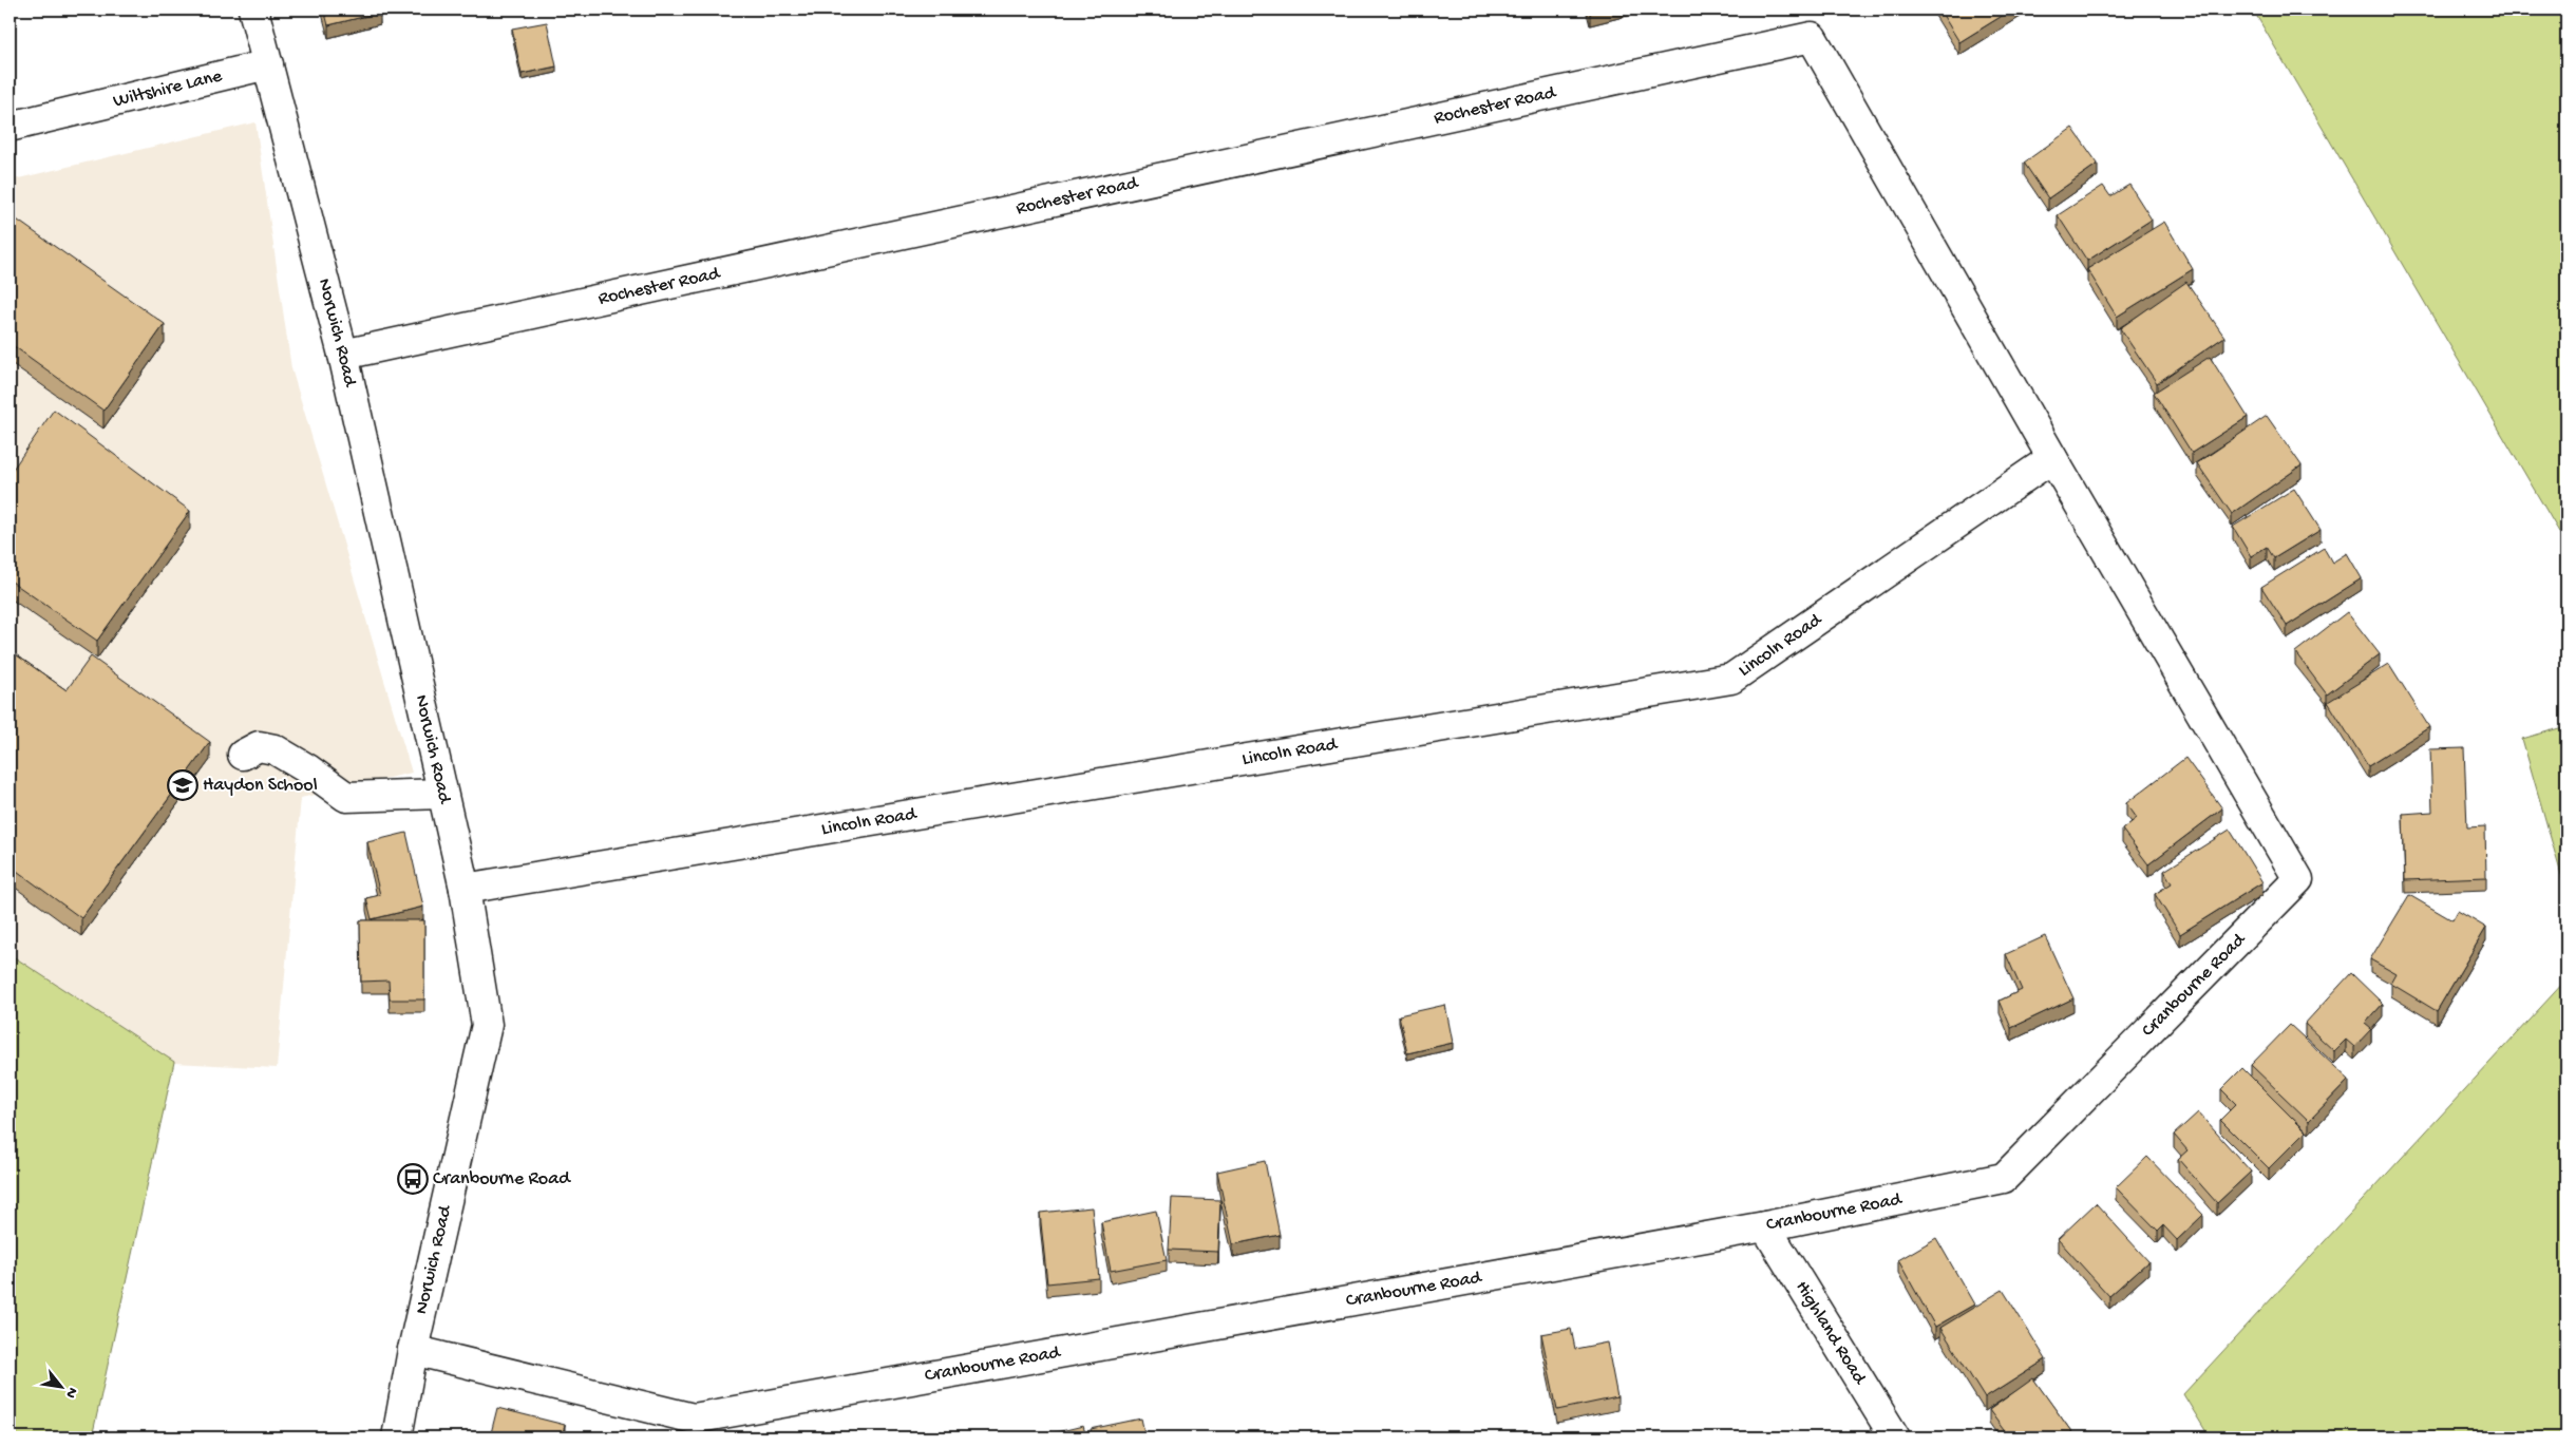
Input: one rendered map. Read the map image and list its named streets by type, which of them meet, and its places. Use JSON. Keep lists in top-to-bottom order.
{
  "streets": {
    "street": [
      "Wiltshire Lane",
      "Rochester Road",
      "Norwich Road",
      "Lincoln Road",
      "Cranbourne Road",
      "Highland Road"
    ]
  },
  "crossings": [
    ["Wiltshire Lane", "Norwich Road"],
    ["Rochester Road", "Norwich Road"],
    ["Rochester Road", "Lincoln Road"],
    ["Rochester Road", "Cranbourne Road"],
    ["Norwich Road", "Lincoln Road"],
    ["Norwich Road", "Cranbourne Road"],
    ["Lincoln Road", "Cranbourne Road"],
    ["Cranbourne Road", "Highland Road"]
  ],
  "places": {
    "school or university": ["Haydon School"],
    "bus stop": ["Cranbourne Road"]
  },
  "north": "bottom right"
}
